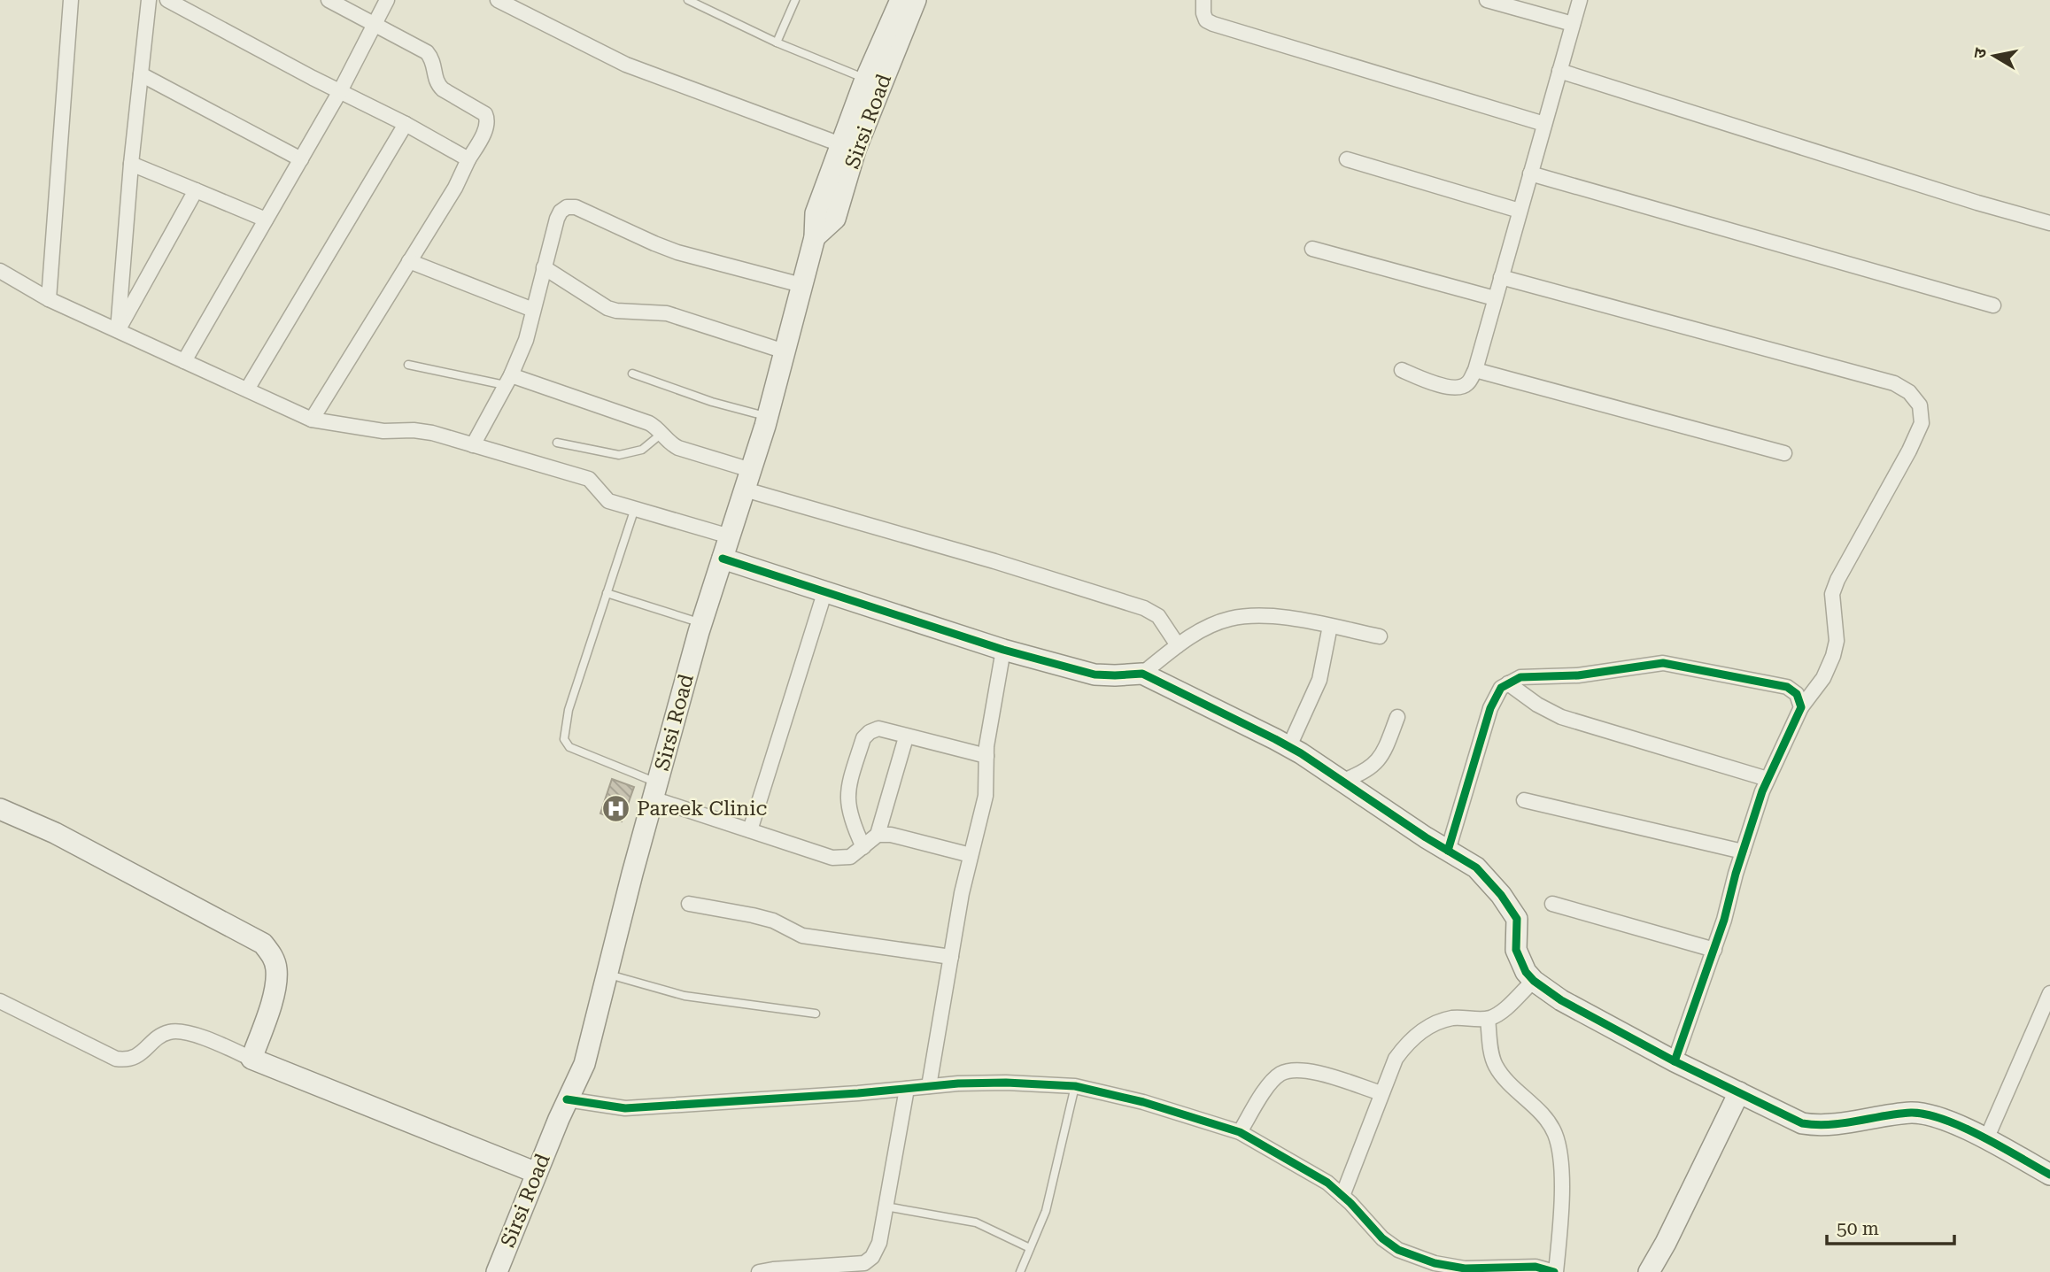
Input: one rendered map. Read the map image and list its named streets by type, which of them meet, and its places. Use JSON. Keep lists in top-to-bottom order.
{
  "streets": {
    "street": ["Sirsi Road"]
  },
  "places": {
    "hospital": ["Pareek Clinic"]
  },
  "scale_bar": "50 m",
  "north": "left"
}
